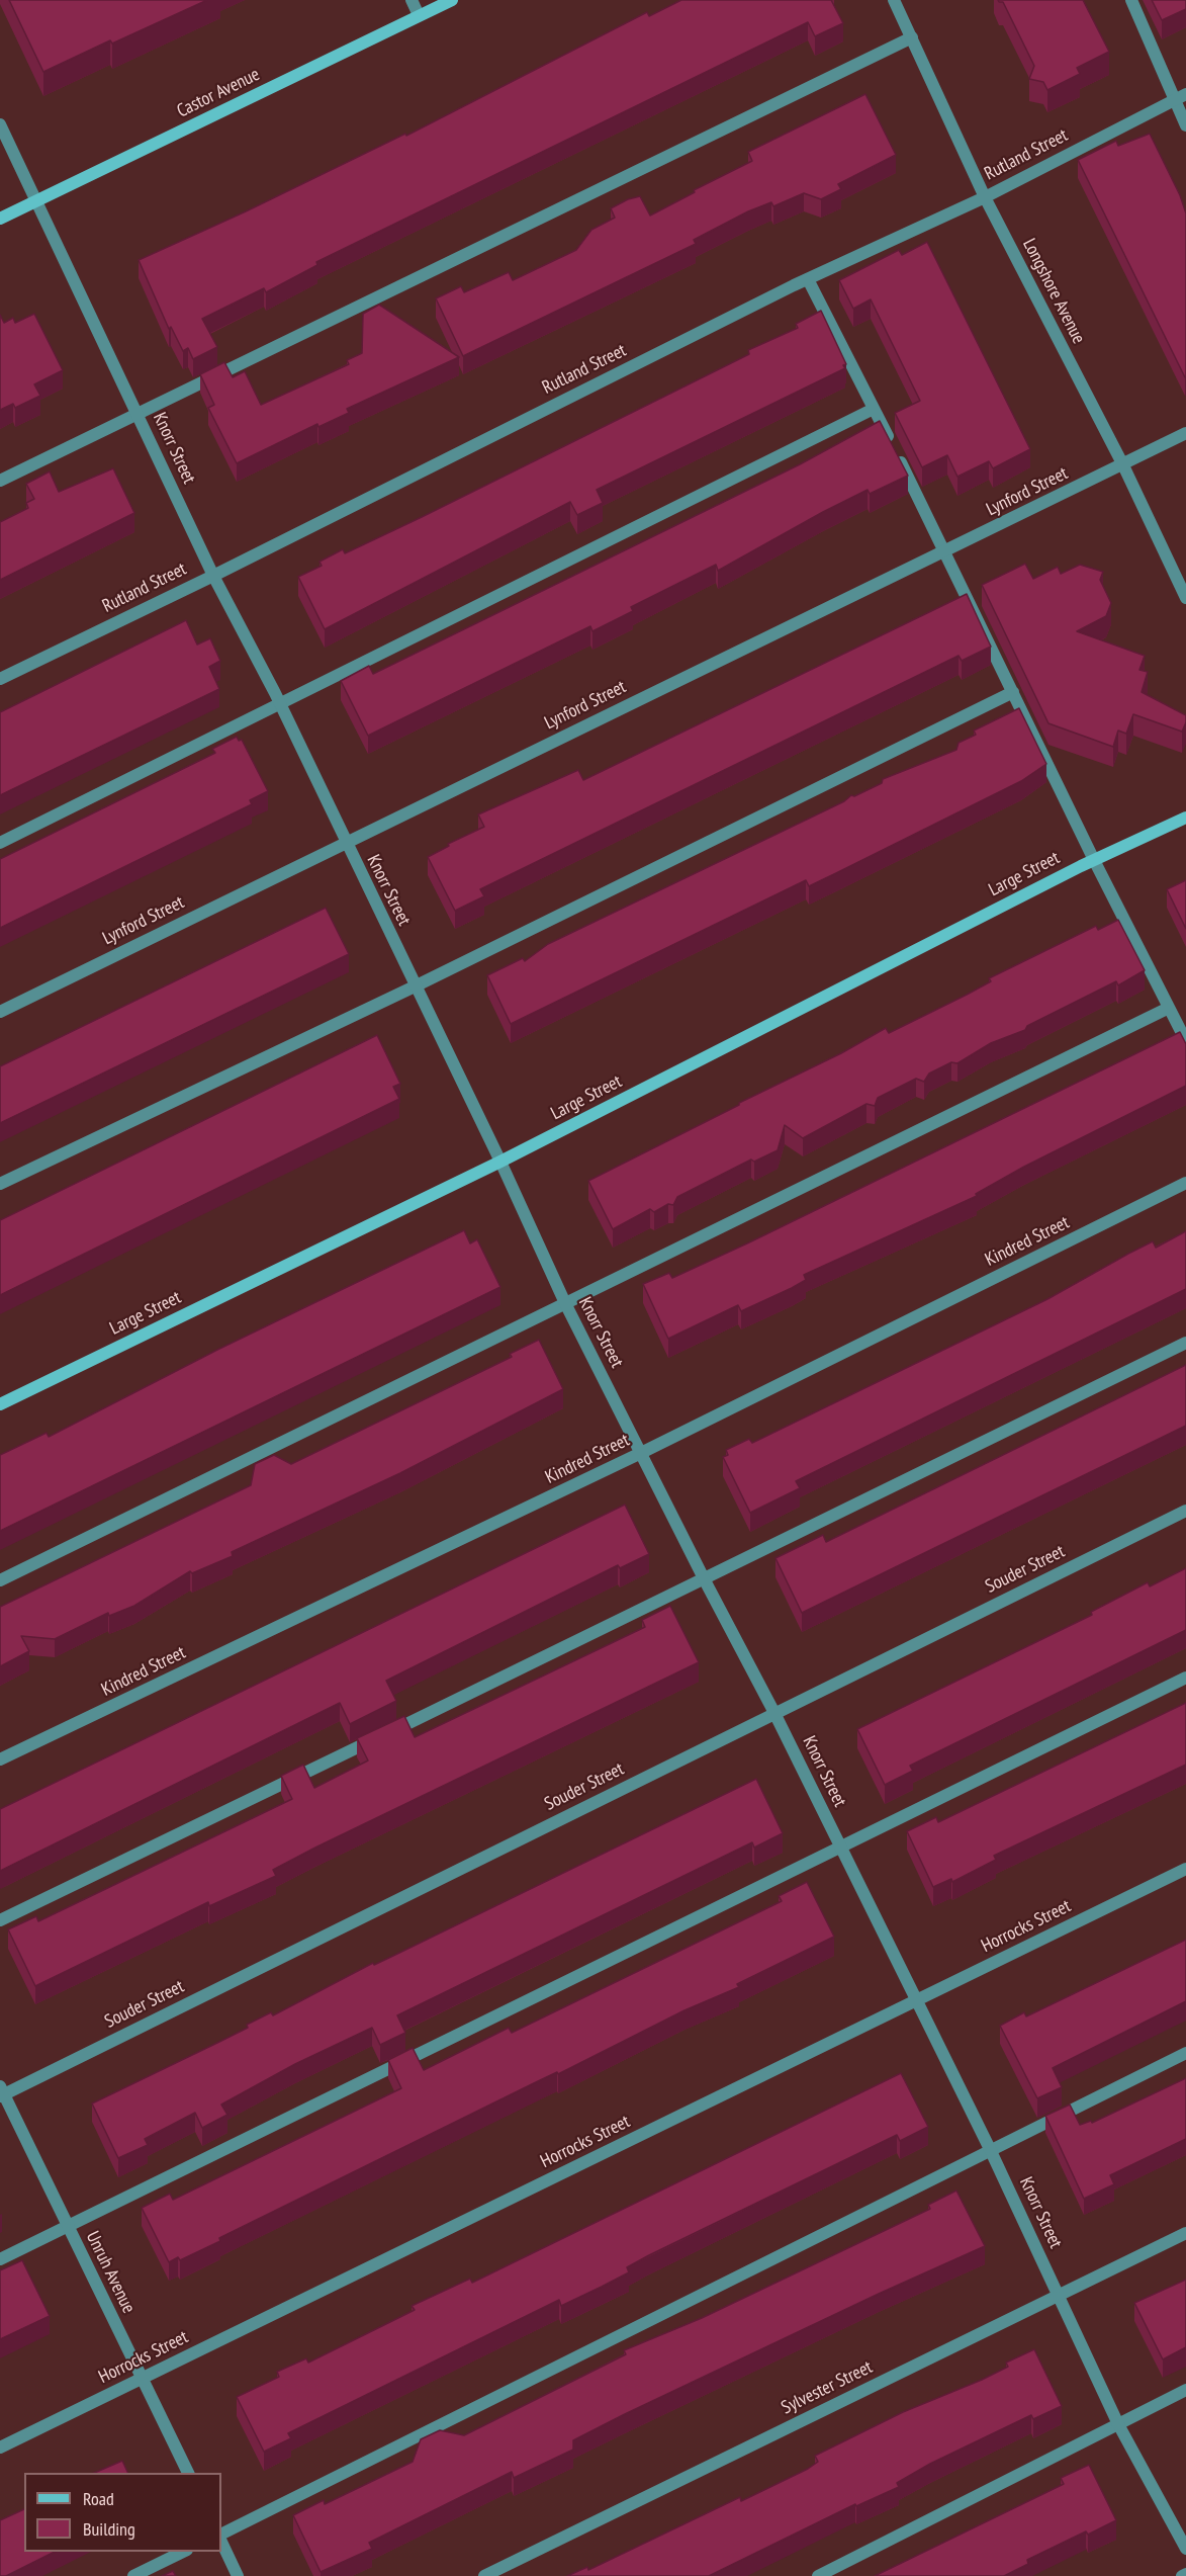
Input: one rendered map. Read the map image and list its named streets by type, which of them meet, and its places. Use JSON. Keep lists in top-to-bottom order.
{
  "streets": {
    "street": [
      "Castor Avenue",
      "Rutland Street",
      "Longshore Avenue",
      "Knorr Street",
      "Lynford Street",
      "Large Street",
      "Kindred Street",
      "Souder Street",
      "Horrocks Street",
      "Unruh Avenue",
      "Sylvester Street"
    ]
  },
  "crossings": [
    ["Castor Avenue", "Knorr Street"],
    ["Rutland Street", "Longshore Avenue"],
    ["Rutland Street", "Knorr Street"],
    ["Longshore Avenue", "Lynford Street"],
    ["Knorr Street", "Lynford Street"],
    ["Knorr Street", "Large Street"],
    ["Knorr Street", "Kindred Street"],
    ["Knorr Street", "Souder Street"],
    ["Knorr Street", "Horrocks Street"],
    ["Knorr Street", "Sylvester Street"],
    ["Souder Street", "Unruh Avenue"],
    ["Horrocks Street", "Unruh Avenue"]
  ],
  "legend": ["Road", "Building"]
}
